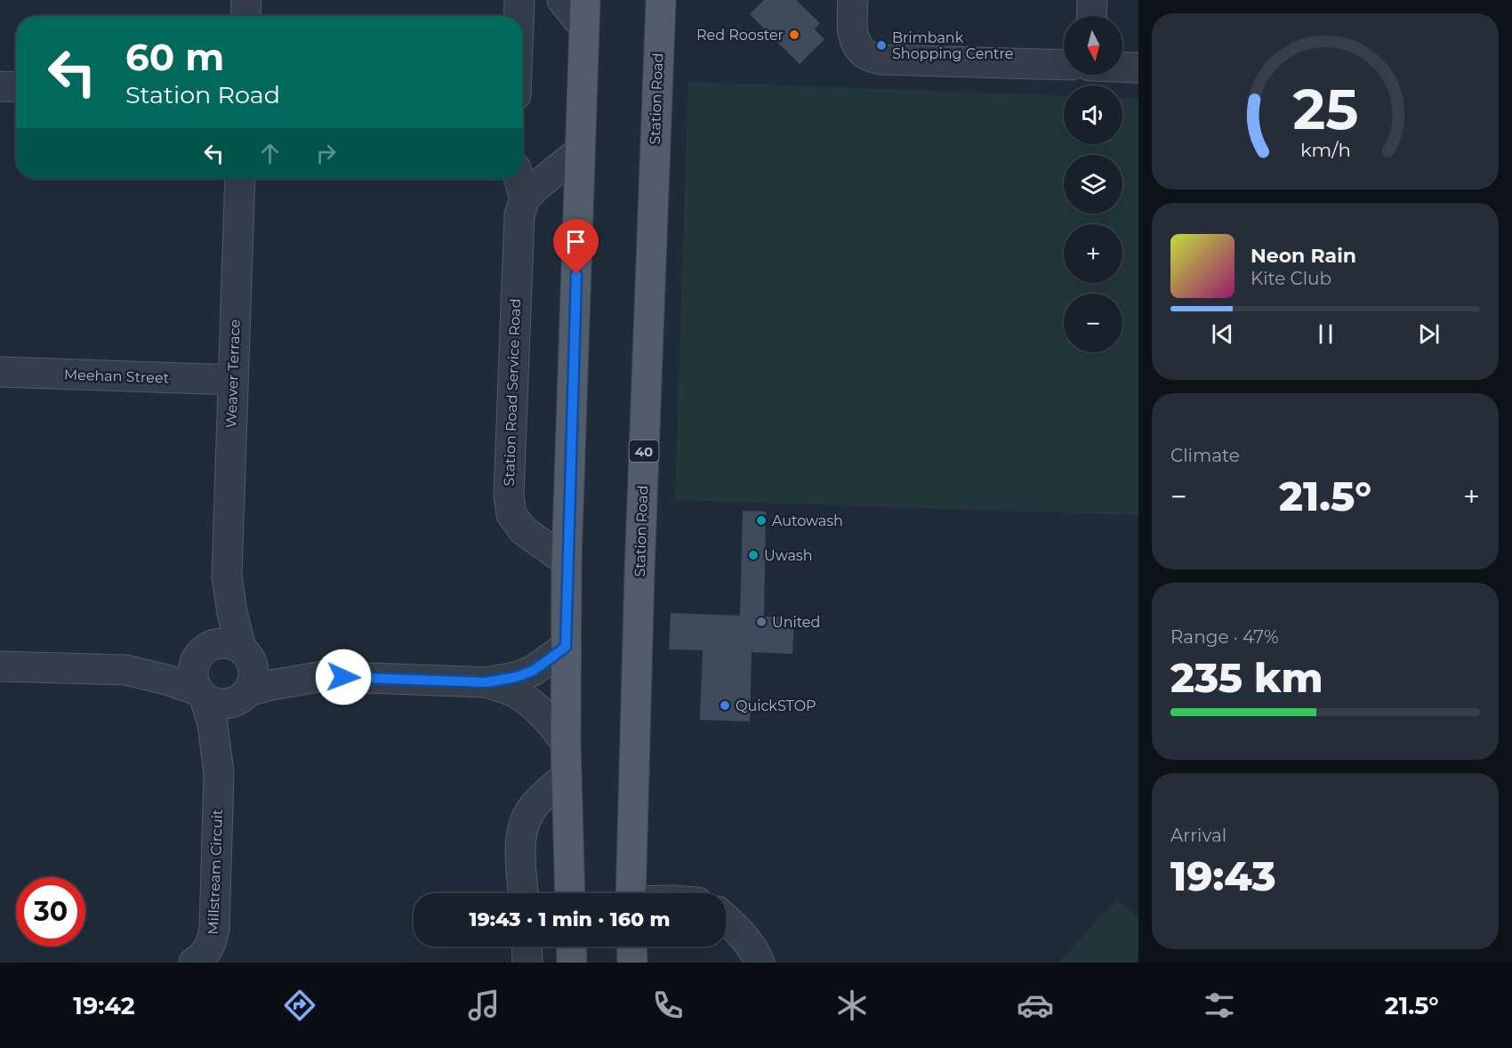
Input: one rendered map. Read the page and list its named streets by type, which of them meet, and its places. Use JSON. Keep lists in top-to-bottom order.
{
  "streets": {
    "main road": ["Station Road", "40"],
    "street": [
      "Weaver Terrace",
      "Meehan Street",
      "Station Road Service Road",
      "Millstream Circuit"
    ]
  },
  "crossings": [
    ["Weaver Terrace", "Meehan Street"],
    ["Weaver Terrace", "Millstream Circuit"]
  ],
  "places": [
    "Red Rooster",
    "Brimbank Shopping Centre",
    "Autowash",
    "Uwash",
    "United",
    "QuickSTOP"
  ],
  "north": "bottom",
  "page": {
    "map_buttons": ["+", "−"],
    "turn": ["60 m", "Station Road"],
    "song": ["Neon Rain", "Kite Club"],
    "tile": [
      "Climate",
      ["Range · 47%", "235 km"],
      ["Arrival", "19:43"]
    ],
    "heat": ["−", "21.5°", "+"],
    "limit": "30",
    "trip": "19:43 · 1 min · 160 m",
    "tabs": ["19:42", "21.5°"],
    "gauge": ["25", "km/h"]
  }
}
